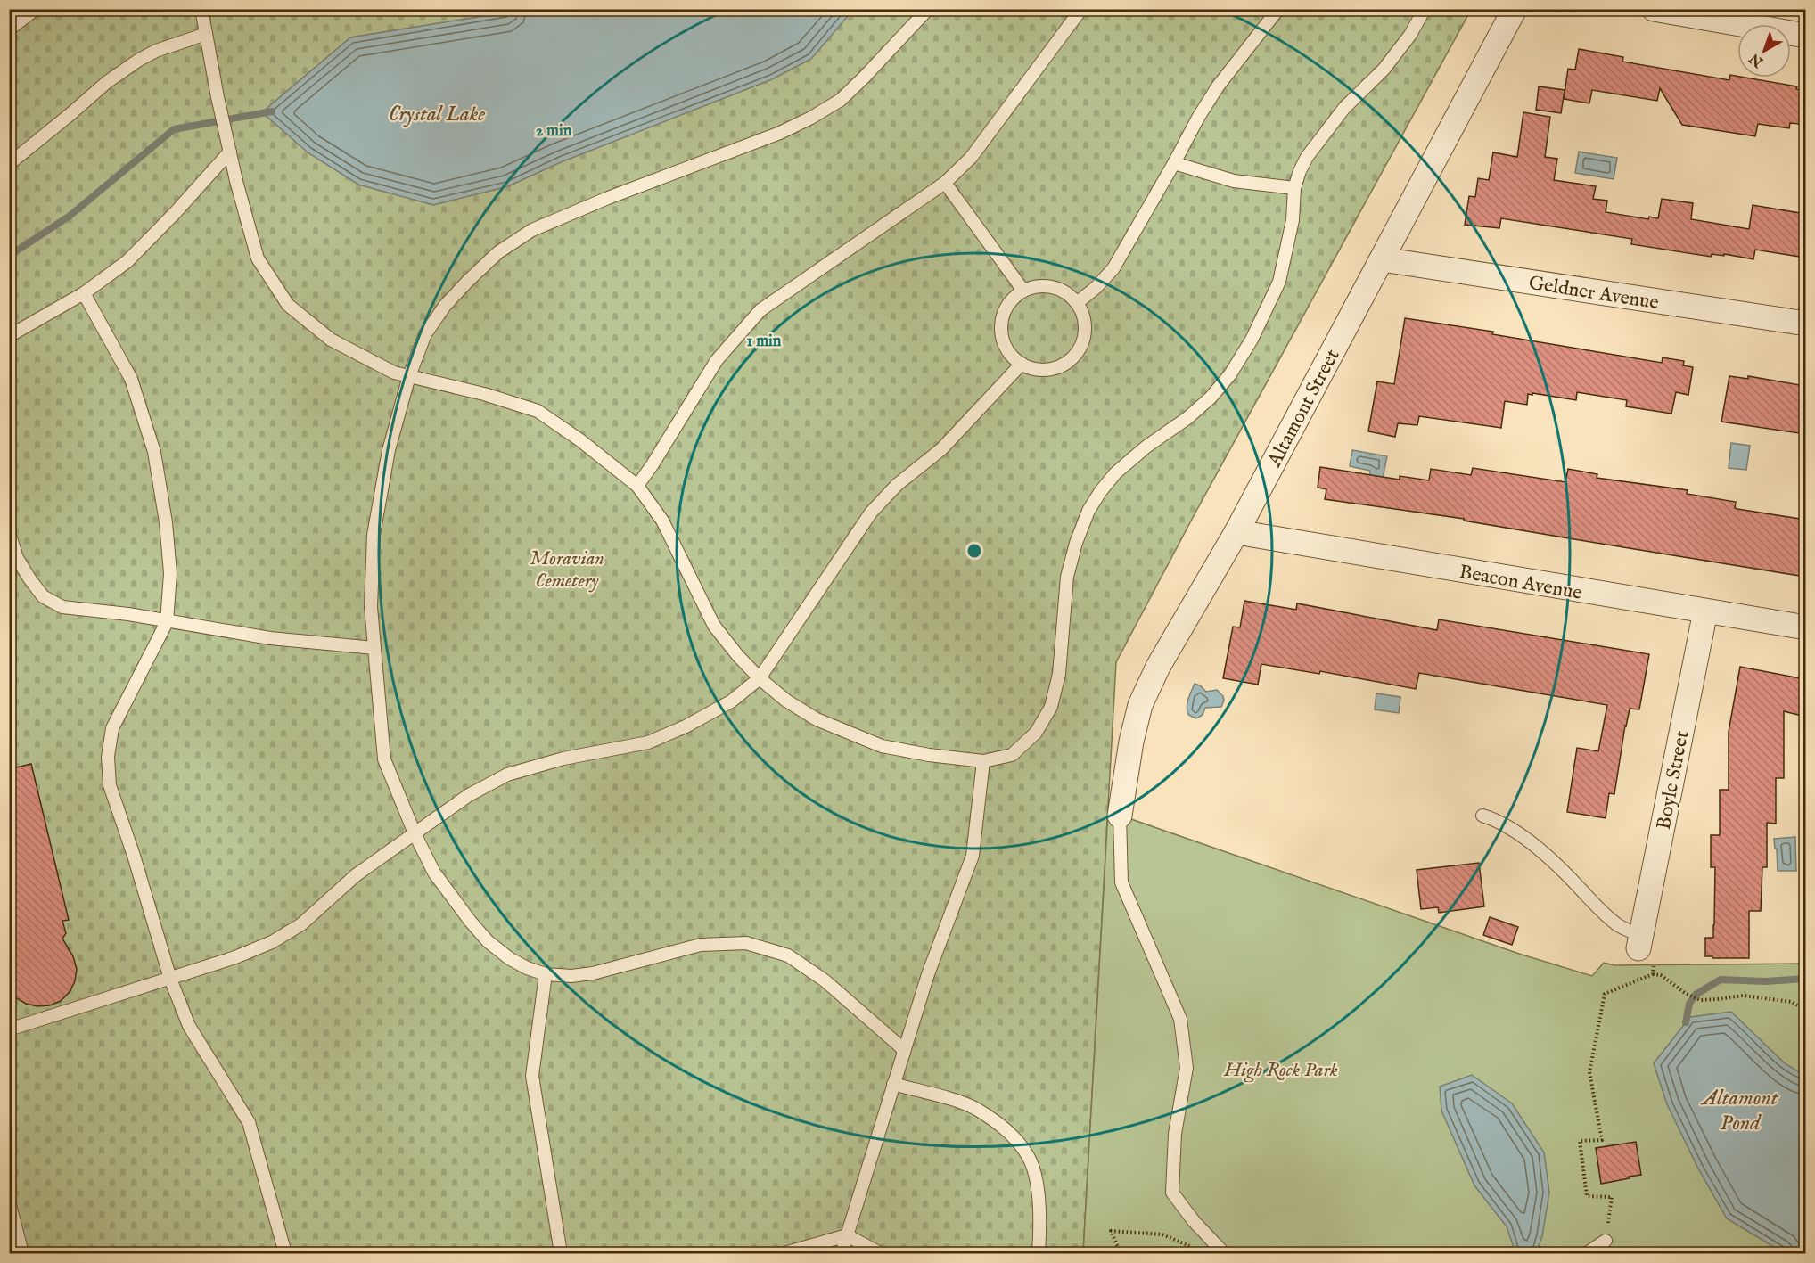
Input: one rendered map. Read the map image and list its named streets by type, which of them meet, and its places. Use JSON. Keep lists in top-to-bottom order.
{
  "streets": {
    "street": [
      "Geldner Avenue",
      "Altamont Street",
      "Beacon Avenue",
      "Boyle Street"
    ]
  },
  "crossings": [
    ["Geldner Avenue", "Altamont Street"],
    ["Altamont Street", "Beacon Avenue"],
    ["Beacon Avenue", "Boyle Street"]
  ],
  "water": ["Crystal Lake", "Altamont Pond"],
  "parks": ["Moravian Cemetery", "High Rock Park"],
  "north": "bottom left",
  "rings": ["2 min", "1 min"]
}
